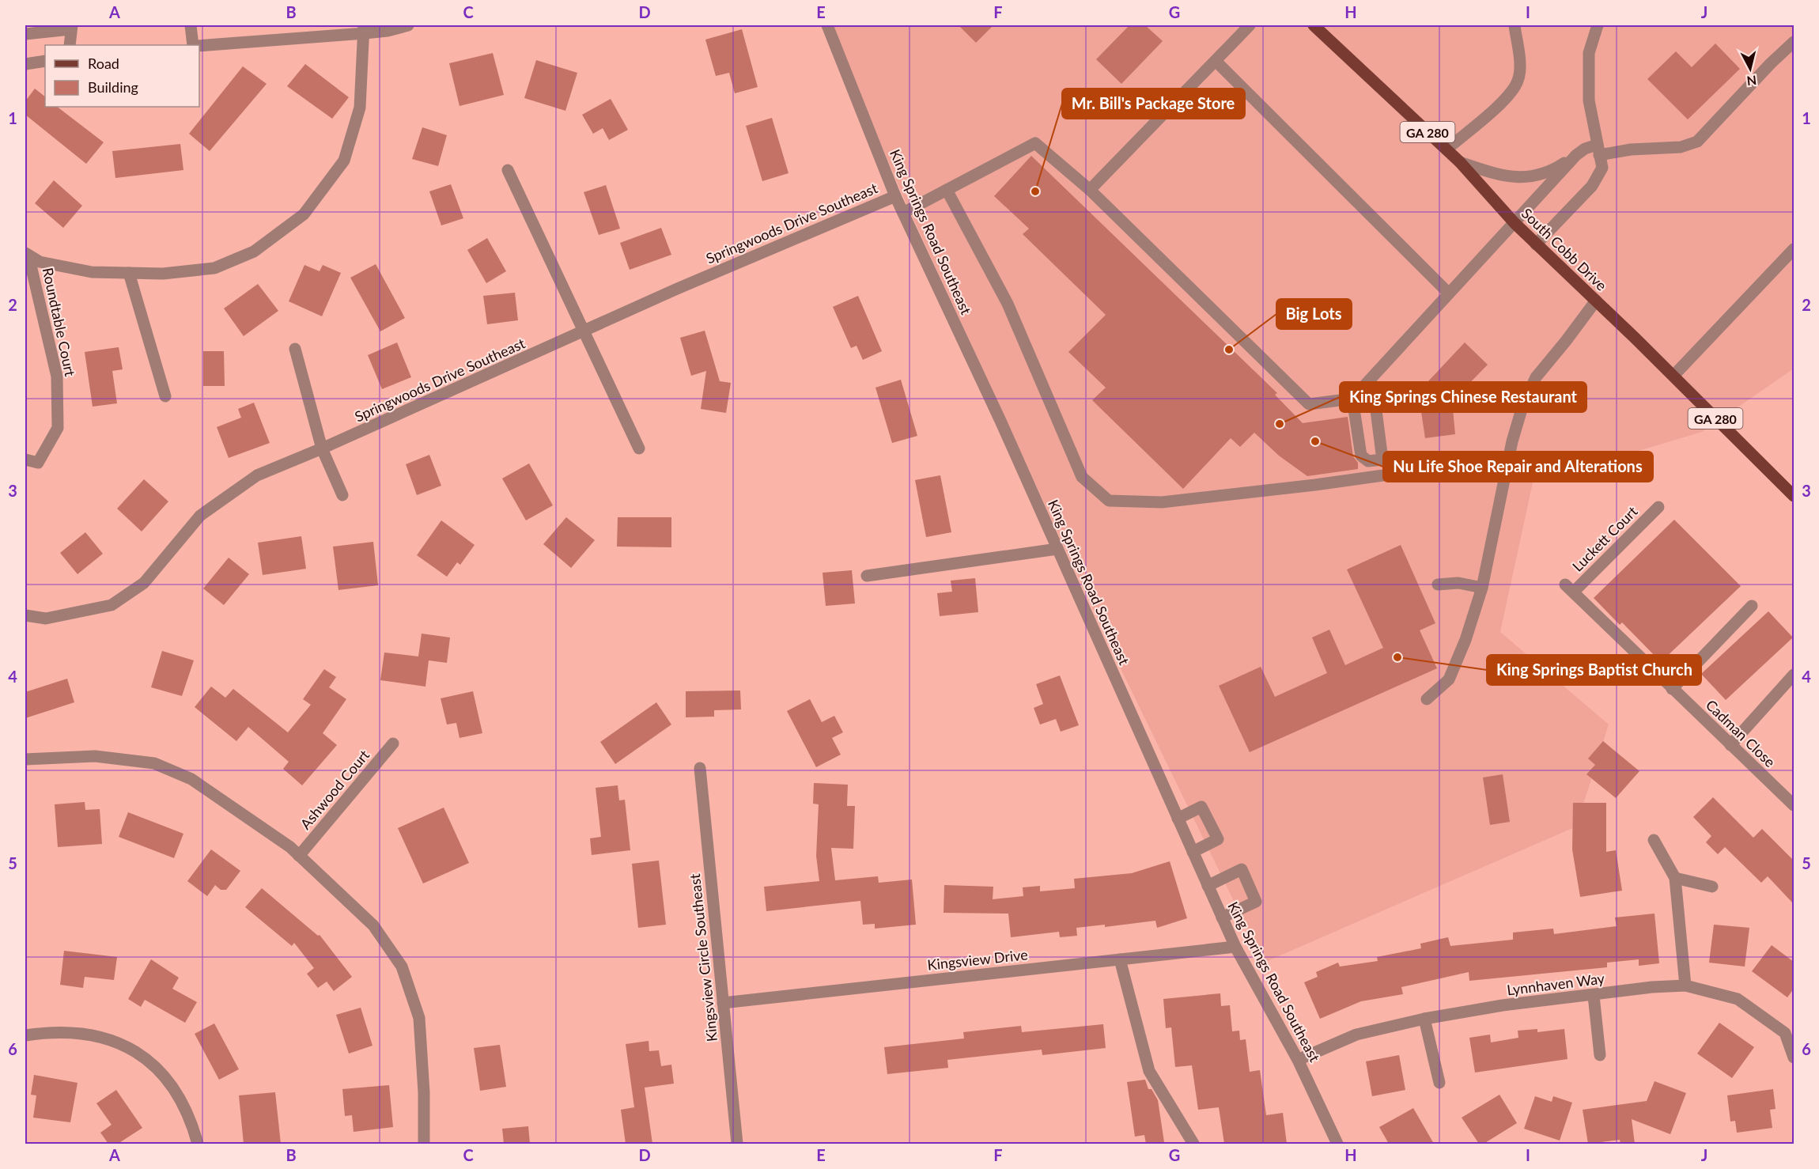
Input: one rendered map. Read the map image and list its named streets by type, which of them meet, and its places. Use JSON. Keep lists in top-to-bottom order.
{
  "streets": {
    "main road": ["GA 280", "South Cobb Drive"],
    "street": [
      "Springwoods Drive Southeast",
      "King Springs Road Southeast",
      "Roundtable Court",
      "Luckett Court",
      "Cadman Close",
      "Ashwood Court",
      "Kingsview Circle Southeast",
      "Kingsview Drive",
      "Lynnhaven Way"
    ]
  },
  "crossings": [
    ["Springwoods Drive Southeast", "King Springs Road Southeast"],
    ["King Springs Road Southeast", "Kingsview Drive"],
    ["King Springs Road Southeast", "Lynnhaven Way"],
    ["Luckett Court", "Cadman Close"],
    ["Kingsview Circle Southeast", "Kingsview Drive"]
  ],
  "places": [
    "Mr. Bill's Package Store",
    "Big Lots",
    "King Springs Chinese Restaurant",
    "Nu Life Shoe Repair and Alterations",
    "King Springs Baptist Church"
  ],
  "legend": ["Road", "Building"],
  "north": "bottom",
  "grid": {
    "columns": [
      "A",
      "B",
      "C",
      "D",
      "E",
      "F",
      "G",
      "H",
      "I",
      "J"
    ],
    "rows": [
      "1",
      "2",
      "3",
      "4",
      "5",
      "6"
    ]
  }
}
